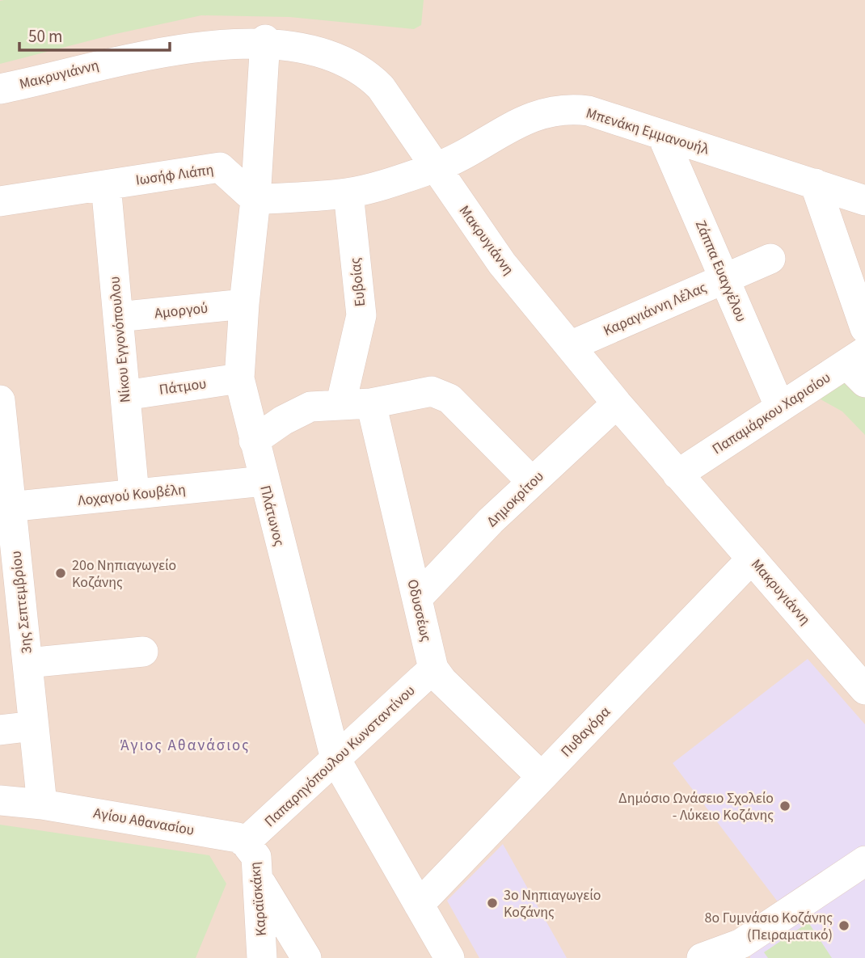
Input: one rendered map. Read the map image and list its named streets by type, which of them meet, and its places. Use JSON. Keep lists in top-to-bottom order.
{
  "streets": {
    "street": [
      "Μακρυγιάννη",
      "Μπενάκη Εμμανουήλ",
      "Ιωσήφ Λιάπη",
      "Ζάππα Ευαγγέλου",
      "Ευβoίας",
      "Καραγιάννη Λέλας",
      "Αμοργού",
      "Νίκου Εγγονόπουλου",
      "Πάτμου",
      "Παπαμάρκου Χαρισίου",
      "Λοχαγού Κουβέλη",
      "Δημοκρίτου",
      "Πλάτωνος",
      "3ης Σεπτεμβρίου",
      "Οδυσσέως",
      "Πυθαγόρα",
      "Παπαρηγόπουλου Κωνσταντίνου",
      "Αγίου Αθανασίου",
      "Καραϊσκάκη"
    ]
  },
  "crossings": [
    ["Μακρυγιάννη", "Μπενάκη Εμμανουήλ"],
    ["Μακρυγιάννη", "Καραγιάννη Λέλας"],
    ["Μακρυγιάννη", "Παπαμάρκου Χαρισίου"],
    ["Μακρυγιάννη", "Δημοκρίτου"],
    ["Μακρυγιάννη", "Πλάτωνος"],
    ["Μακρυγιάννη", "Πυθαγόρα"],
    ["Μπενάκη Εμμανουήλ", "Ζάππα Ευαγγέλου"],
    ["Ιωσήφ Λιάπη", "Νίκου Εγγονόπουλου"],
    ["Ιωσήφ Λιάπη", "Πλάτωνος"],
    ["Ζάππα Ευαγγέλου", "Καραγιάννη Λέλας"],
    ["Ζάππα Ευαγγέλου", "Παπαμάρκου Χαρισίου"],
    ["Αμοργού", "Νίκου Εγγονόπουλου"],
    ["Αμοργού", "Πλάτωνος"],
    ["Νίκου Εγγονόπουλου", "Πάτμου"],
    ["Νίκου Εγγονόπουλου", "Λοχαγού Κουβέλη"],
    ["Πάτμου", "Πλάτωνος"],
    ["Λοχαγού Κουβέλη", "Πλάτωνος"],
    ["Λοχαγού Κουβέλη", "3ης Σεπτεμβρίου"],
    ["Δημοκρίτου", "Οδυσσέως"],
    ["Πλάτωνος", "Πυθαγόρα"],
    ["Πλάτωνος", "Παπαρηγόπουλου Κωνσταντίνου"],
    ["3ης Σεπτεμβρίου", "Αγίου Αθανασίου"],
    ["Οδυσσέως", "Πυθαγόρα"],
    ["Οδυσσέως", "Παπαρηγόπουλου Κωνσταντίνου"],
    ["Παπαρηγόπουλου Κωνσταντίνου", "Αγίου Αθανασίου"],
    ["Παπαρηγόπουλου Κωνσταντίνου", "Καραϊσκάκη"],
    ["Αγίου Αθανασίου", "Καραϊσκάκη"]
  ],
  "districts": ["Άγιος Αθανάσιος"],
  "places": [
    "20ο Νηπιαγωγείο Κοζάνης",
    "Δημόσιο Ωνάσειο Σχολείο - Λύκειο Κοζάνης",
    "3ο Νηπιαγωγείο Κοζάνης",
    "8ο Γυμνάσιο Κοζάνης (Πειραματικό)"
  ],
  "scale_bar": "50 m"
}
